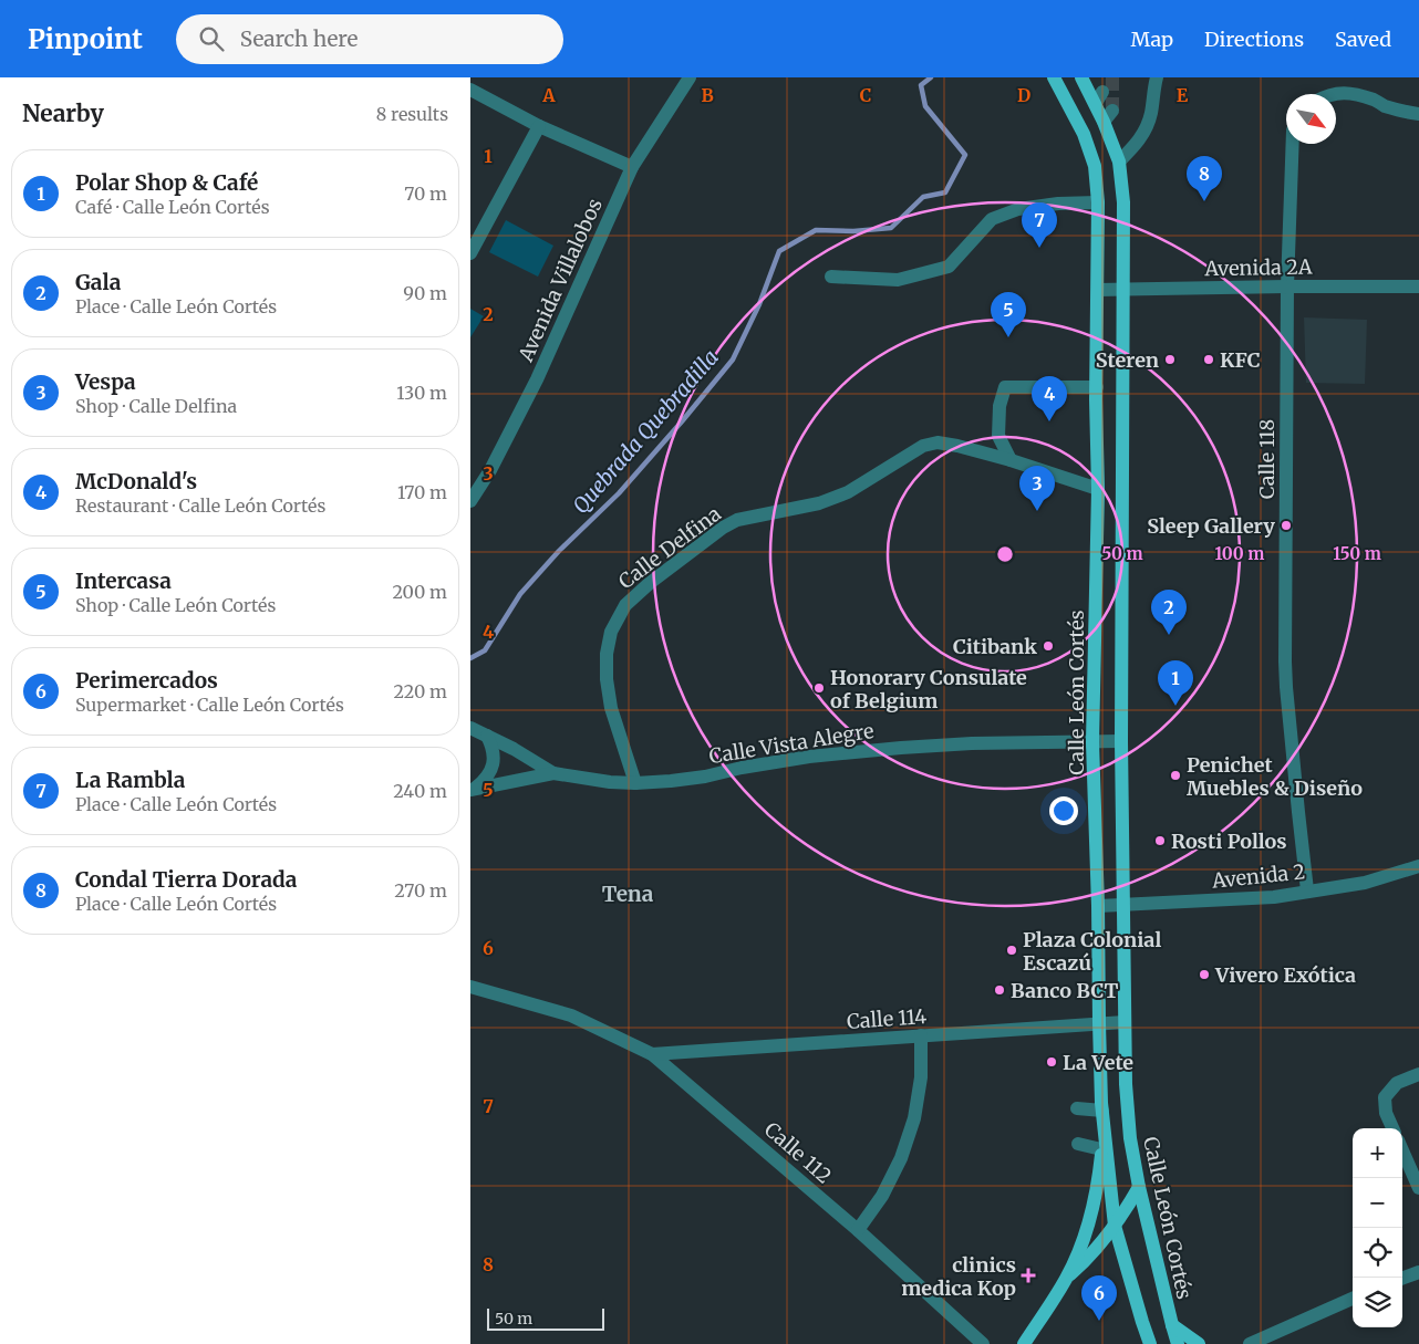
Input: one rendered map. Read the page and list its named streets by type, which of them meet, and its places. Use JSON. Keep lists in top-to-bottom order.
{
  "streets": {
    "main road": ["Calle León Cortés"],
    "street": [
      "Avenida 2A",
      "Avenida Villalobos",
      "Calle 118",
      "Calle Delfina",
      "Calle Vista Alegre",
      "Avenida 2",
      "Calle 114",
      "Calle 112"
    ]
  },
  "crossings": [
    ["Avenida 2A", "Calle 118"],
    ["Avenida 2A", "Calle León Cortés"],
    ["Calle 118", "Avenida 2"],
    ["Calle Delfina", "Calle León Cortés"],
    ["Calle Delfina", "Calle Vista Alegre"],
    ["Calle León Cortés", "Calle Vista Alegre"],
    ["Calle León Cortés", "Avenida 2"],
    ["Calle León Cortés", "Calle 114"],
    ["Calle 114", "Calle 112"]
  ],
  "districts": ["Tena"],
  "water": ["Quebrada Quebradilla"],
  "places": {
    "other": [
      "Steren",
      "KFC",
      "Sleep Gallery",
      "Citibank",
      "Honorary Consulate of Belgium",
      "Penichet Muebles & Diseño",
      "Rosti Pollos",
      "Plaza Colonial Escazú",
      "Vivero Exótica",
      "Banco BCT",
      "La Vete"
    ],
    "health": ["clinics medica Kop"]
  },
  "scale_bar": "50 m",
  "north": "bottom right",
  "page": {
    "header": "Pinpoint",
    "search": "Search here",
    "nav": ["Map", "Directions", "Saved"],
    "heading": ["Nearby", "8 results"],
    "list": [
      {
        "mark": "1",
        "name": "Polar Shop & Café",
        "note": "Café · Calle León Cortés",
        "value": "70 m"
      },
      {
        "mark": "2",
        "name": "Gala",
        "note": "Place · Calle León Cortés",
        "value": "90 m"
      },
      {
        "mark": "3",
        "name": "Vespa",
        "note": "Shop · Calle Delfina",
        "value": "130 m"
      },
      {
        "mark": "4",
        "name": "McDonald's",
        "note": "Restaurant · Calle León Cortés",
        "value": "170 m"
      },
      {
        "mark": "5",
        "name": "Intercasa",
        "note": "Shop · Calle León Cortés",
        "value": "200 m"
      },
      {
        "mark": "6",
        "name": "Perimercados",
        "note": "Supermarket · Calle León Cortés",
        "value": "220 m"
      },
      {
        "mark": "7",
        "name": "La Rambla",
        "note": "Place · Calle León Cortés",
        "value": "240 m"
      },
      {
        "mark": "8",
        "name": "Condal Tierra Dorada",
        "note": "Place · Calle León Cortés",
        "value": "270 m"
      }
    ],
    "pins": [
      "8",
      "7",
      "5",
      "4",
      "3",
      "2",
      "1",
      "6"
    ],
    "map_buttons": ["+", "−"],
    "scale": "50 m"
  },
  "grid": {
    "columns": [
      "A",
      "B",
      "C",
      "D",
      "E"
    ],
    "rows": [
      "1",
      "2",
      "3",
      "4",
      "5",
      "6",
      "7",
      "8"
    ]
  },
  "rings": ["50 m", "100 m", "150 m"]
}
